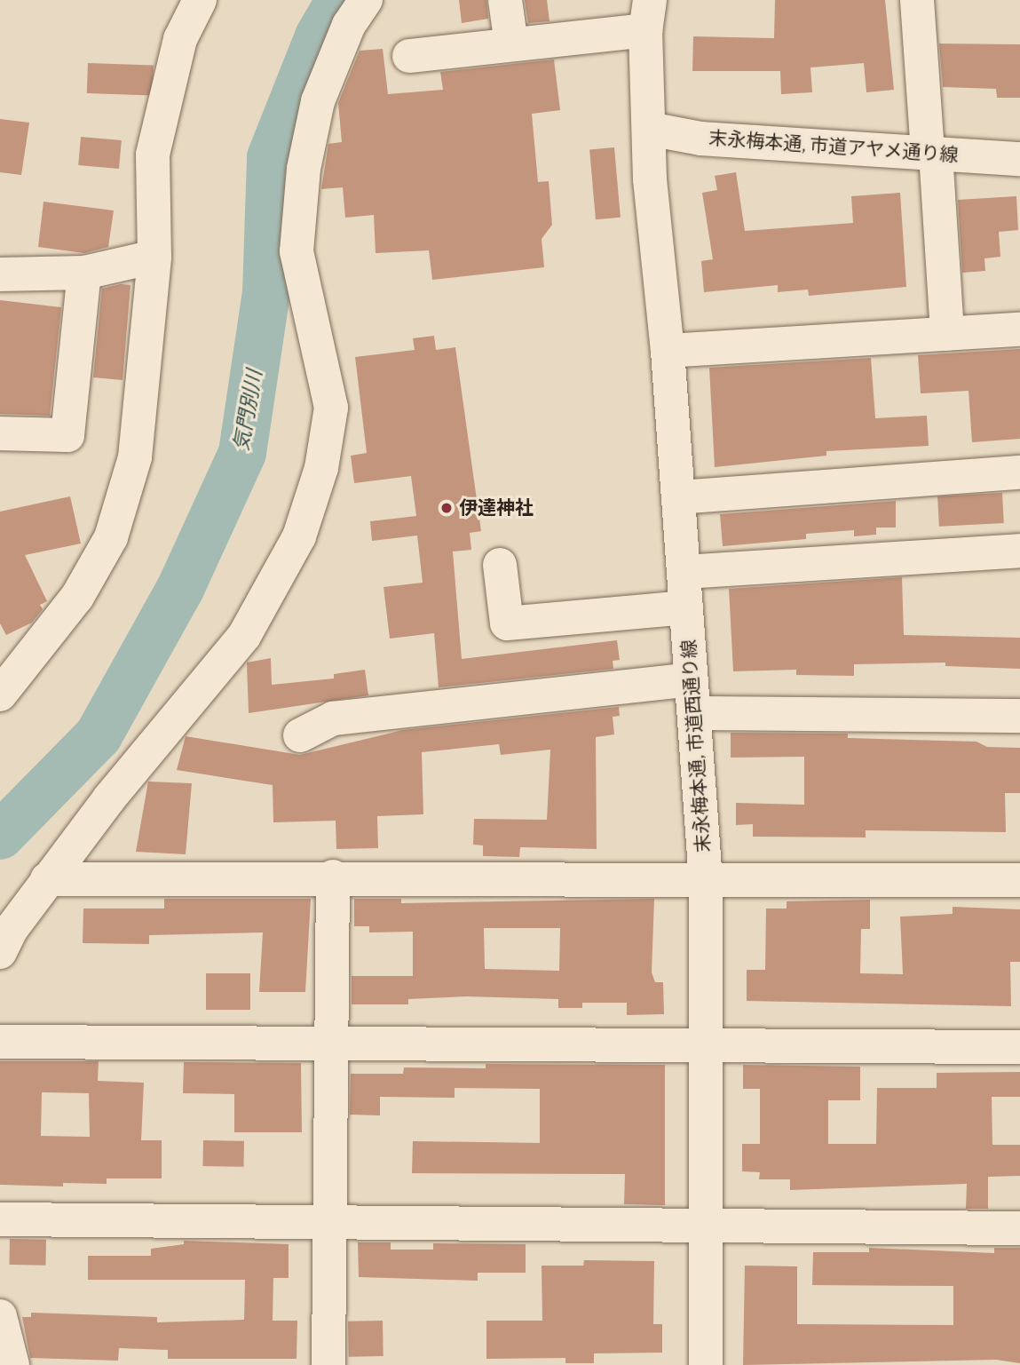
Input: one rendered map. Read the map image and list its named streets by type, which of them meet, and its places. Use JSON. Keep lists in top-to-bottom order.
{
  "streets": {
    "street": ["末永梅本通, 市道アヤメ通り線", "末永梅本通, 市道西通り線"]
  },
  "crossings": [
    ["末永梅本通, 市道アヤメ通り線", "末永梅本通, 市道西通り線"]
  ],
  "water": ["気門別川"],
  "places": ["伊達神社"]
}
